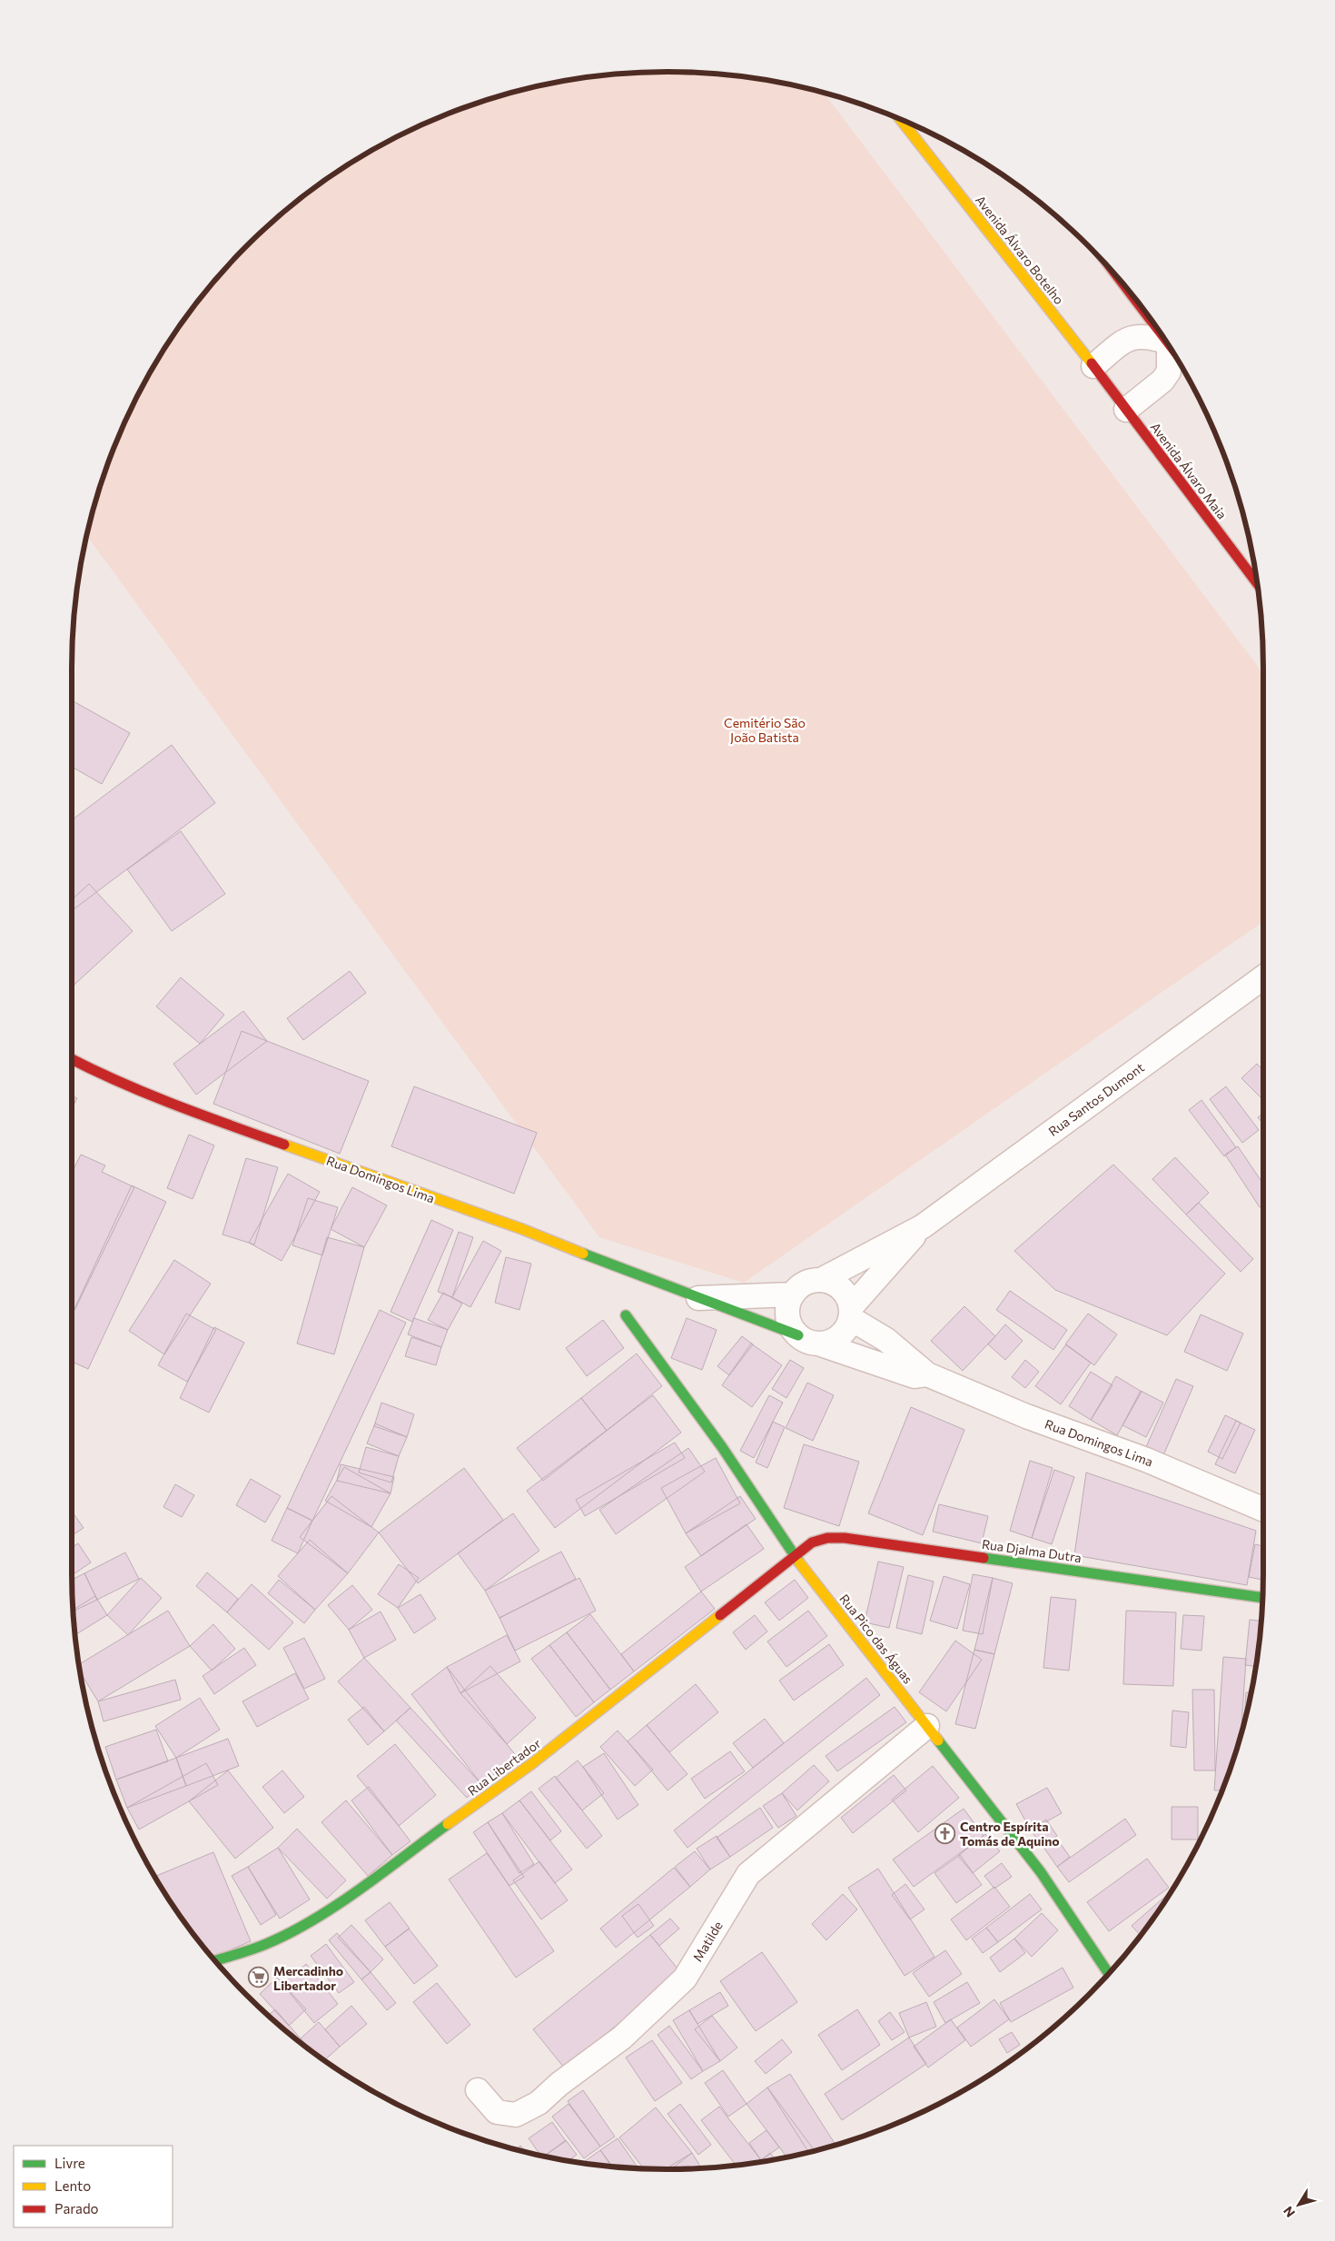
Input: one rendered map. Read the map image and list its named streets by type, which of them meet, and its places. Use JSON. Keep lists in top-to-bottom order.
{
  "streets": {
    "street": [
      "Avenida Álvaro Botelho",
      "Avenida Álvaro Maia",
      "Rua Santos Dumont",
      "Rua Domingos Lima",
      "Rua Djalma Dutra",
      "Rua Pico das Águas",
      "Rua Libertador",
      "Matilde"
    ]
  },
  "crossings": [
    ["Avenida Álvaro Botelho", "Avenida Álvaro Maia"],
    ["Rua Santos Dumont", "Rua Domingos Lima"],
    ["Rua Djalma Dutra", "Rua Pico das Águas"],
    ["Rua Djalma Dutra", "Rua Libertador"],
    ["Rua Pico das Águas", "Rua Libertador"],
    ["Rua Pico das Águas", "Matilde"]
  ],
  "parks": ["Cemitério São João Batista"],
  "places": {
    "church": ["Centro Espírita Tomás de Aquino"],
    "supermarket": ["Mercadinho Libertador"]
  },
  "legend": ["Livre", "Lento", "Parado"],
  "north": "bottom left"
}
